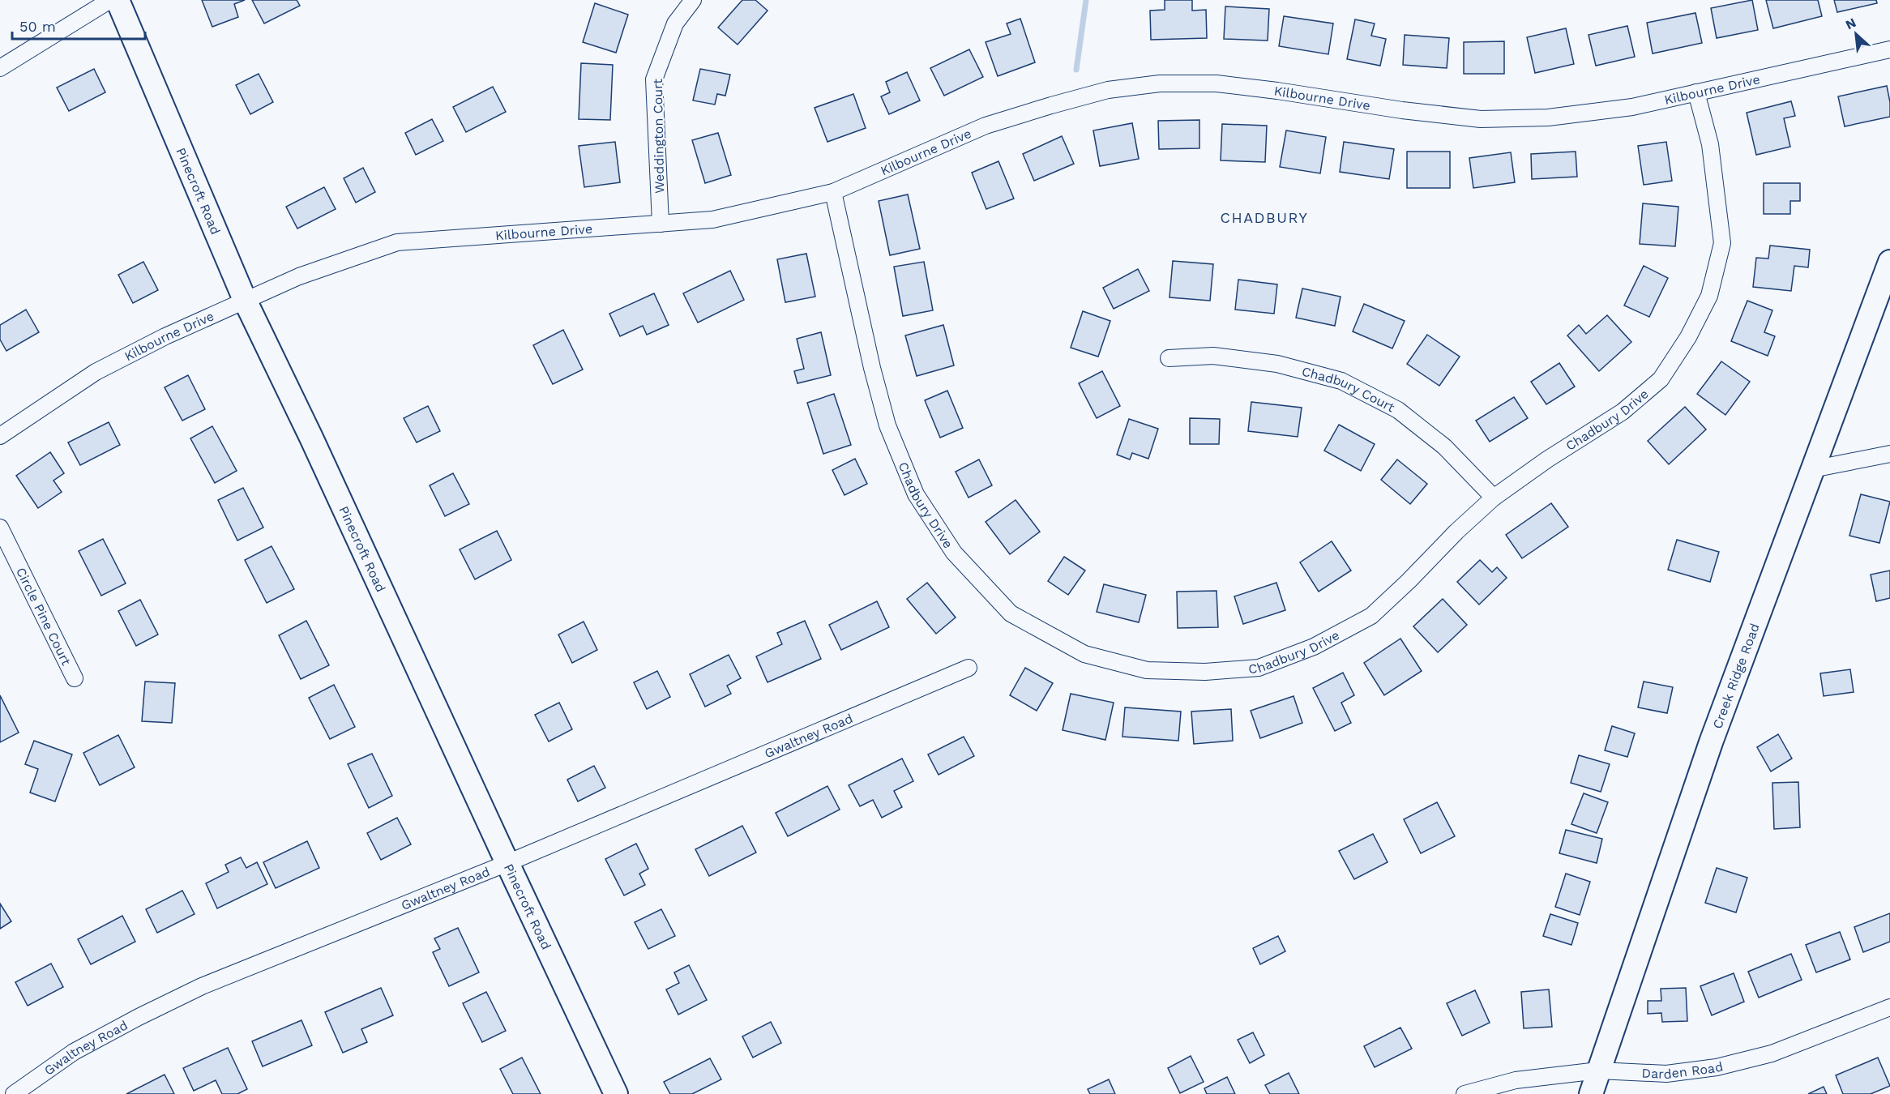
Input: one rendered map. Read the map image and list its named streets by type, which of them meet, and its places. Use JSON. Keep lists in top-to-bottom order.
{
  "streets": {
    "street": [
      "Kilbourne Drive",
      "Weddington Court",
      "Pinecroft Road",
      "Chadbury Court",
      "Chadbury Drive",
      "Circle Pine Court",
      "Creek Ridge Road",
      "Gwaltney Road",
      "Darden Road"
    ]
  },
  "crossings": [
    ["Kilbourne Drive", "Weddington Court"],
    ["Kilbourne Drive", "Pinecroft Road"],
    ["Kilbourne Drive", "Chadbury Drive"],
    ["Pinecroft Road", "Gwaltney Road"],
    ["Chadbury Court", "Chadbury Drive"],
    ["Creek Ridge Road", "Darden Road"]
  ],
  "districts": ["CHADBURY"],
  "scale_bar": "50 m",
  "north": "top left"
}
